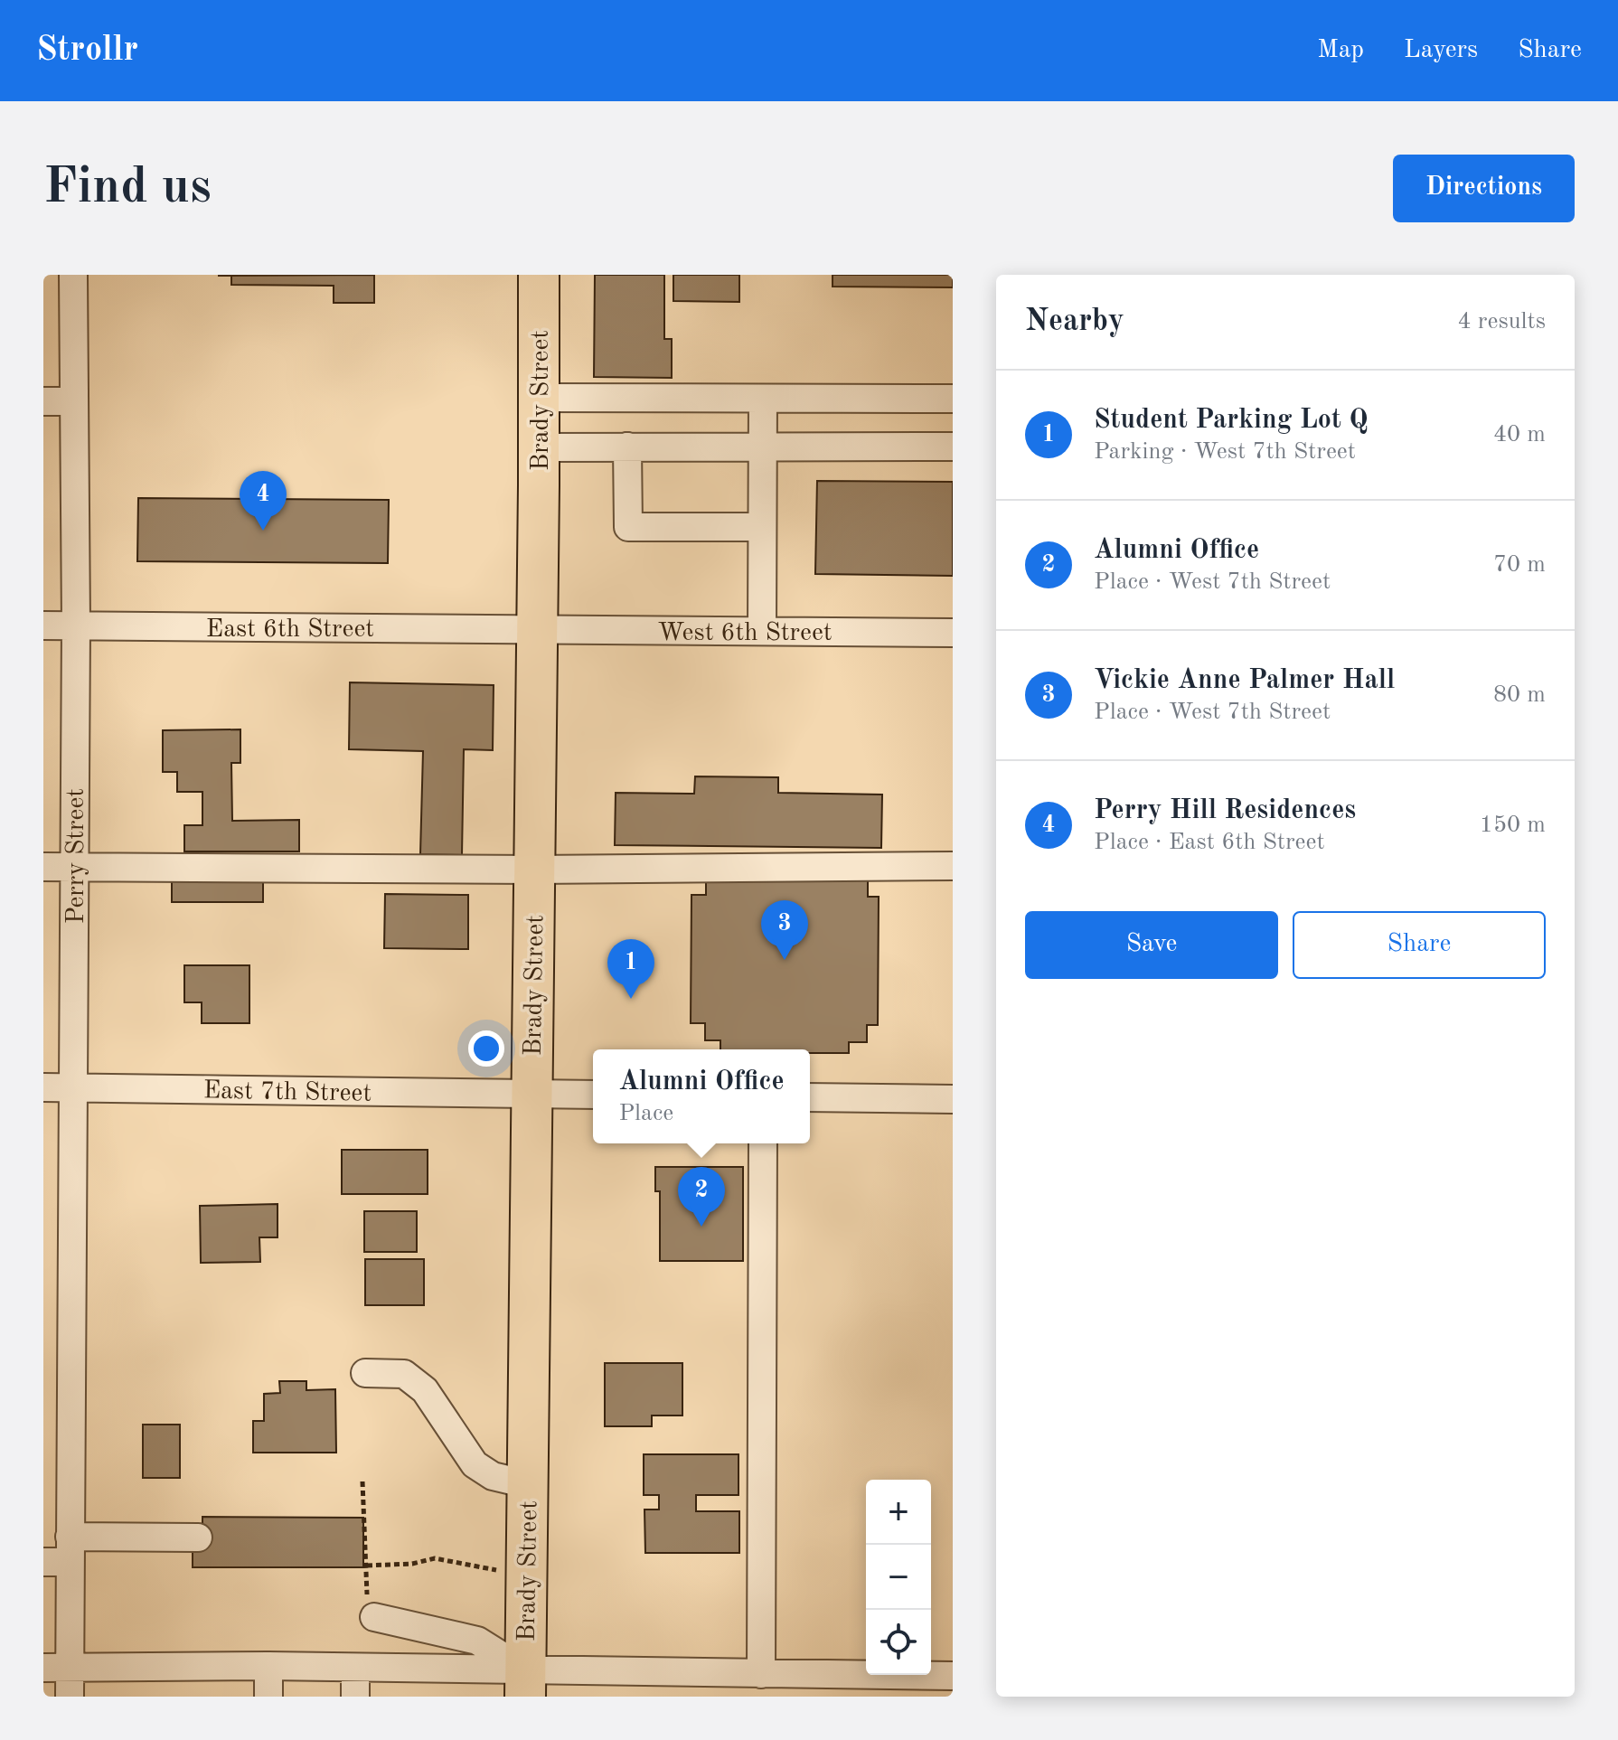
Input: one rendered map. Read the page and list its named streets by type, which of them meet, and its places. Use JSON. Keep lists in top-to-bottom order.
{
  "streets": {
    "highway": ["Brady Street"],
    "street": [
      "East 6th Street",
      "West 6th Street",
      "Perry Street",
      "East 7th Street"
    ]
  },
  "crossings": [
    ["Brady Street", "East 6th Street"],
    ["Brady Street", "West 6th Street"],
    ["Brady Street", "East 7th Street"],
    ["East 6th Street", "West 6th Street"],
    ["East 6th Street", "Perry Street"],
    ["Perry Street", "East 7th Street"]
  ],
  "page": {
    "header": "Strollr",
    "nav": ["Map", "Layers", "Share"],
    "buttons": [
      "Directions",
      ["Save", "Share"]
    ],
    "title": "Find us",
    "heading": ["Nearby", "4 results"],
    "list": [
      {
        "mark": "1",
        "name": "Student Parking Lot Q",
        "note": "Parking · West 7th Street",
        "value": "40 m"
      },
      {
        "mark": "2",
        "name": "Alumni Office",
        "note": "Place · West 7th Street",
        "value": "70 m"
      },
      {
        "mark": "3",
        "name": "Vickie Anne Palmer Hall",
        "note": "Place · West 7th Street",
        "value": "80 m"
      },
      {
        "mark": "4",
        "name": "Perry Hill Residences",
        "note": "Place · East 6th Street",
        "value": "150 m"
      }
    ],
    "pins": [
      "4",
      "3",
      "1",
      "2"
    ],
    "popup": ["Alumni Office", "Place"],
    "map_buttons": ["+", "−"]
  }
}
